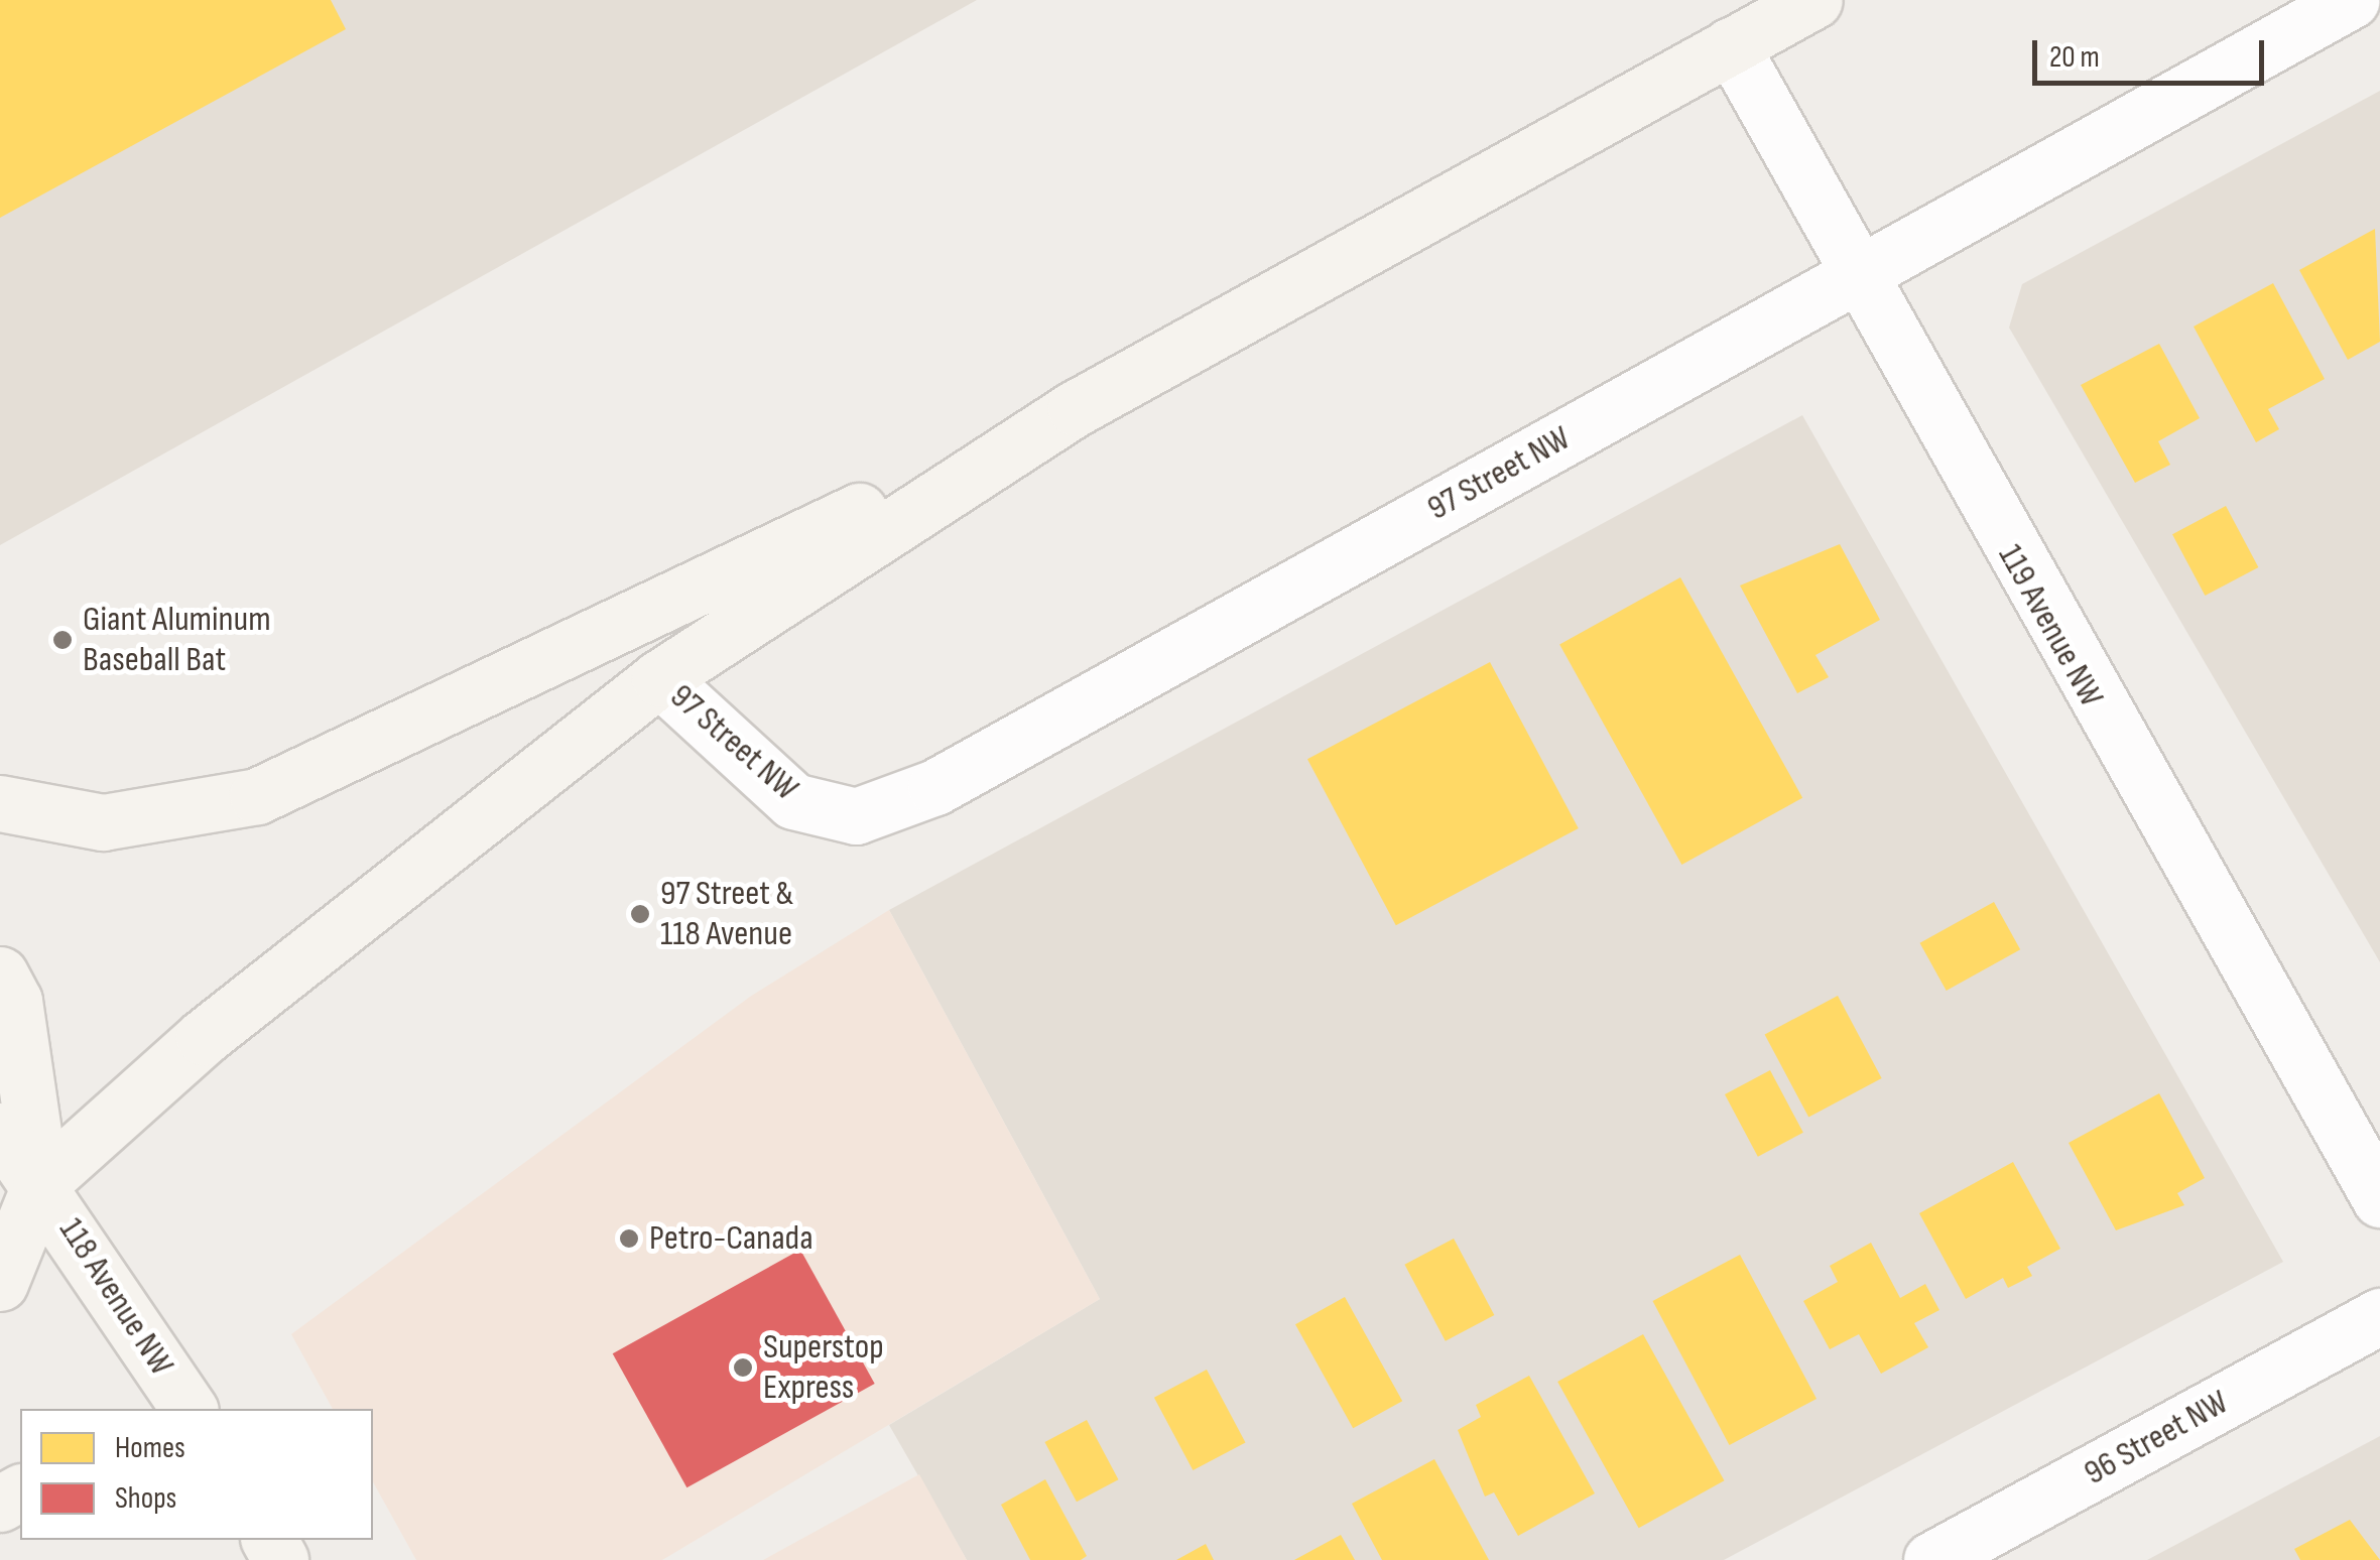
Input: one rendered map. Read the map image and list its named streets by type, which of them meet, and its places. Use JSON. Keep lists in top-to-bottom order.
{
  "streets": {
    "main road": ["97 Street NW", "118 Avenue NW"],
    "street": ["119 Avenue NW", "96 Street NW"]
  },
  "crossings": [
    ["97 Street NW", "119 Avenue NW"],
    ["97 Street NW", "118 Avenue NW"]
  ],
  "places": [
    "Giant Aluminum Baseball Bat",
    "97 Street & 118 Avenue",
    "Petro-Canada",
    "Superstop Express"
  ],
  "legend": ["Homes", "Shops"],
  "scale_bar": "20 m"
}
